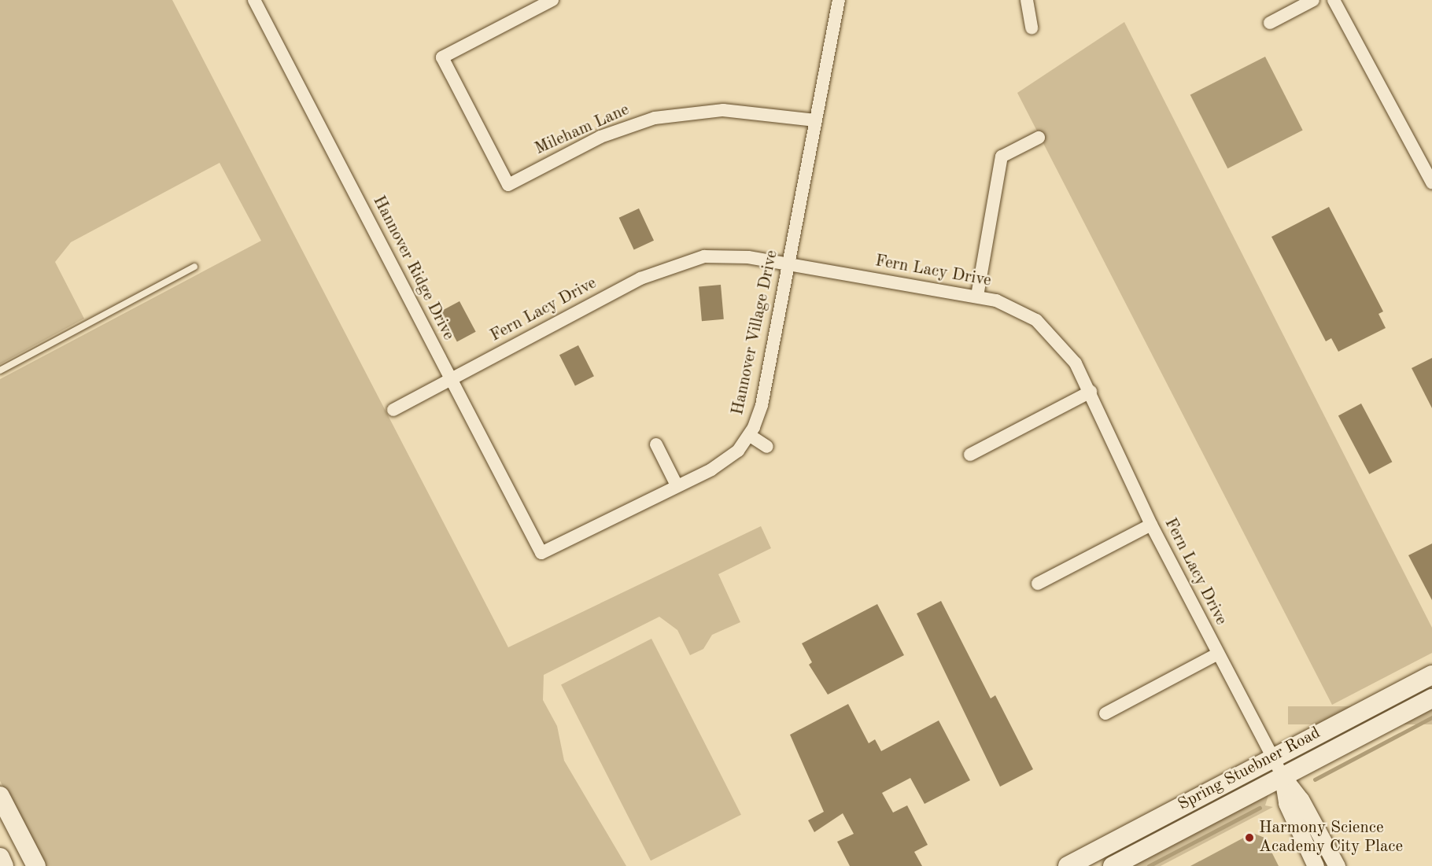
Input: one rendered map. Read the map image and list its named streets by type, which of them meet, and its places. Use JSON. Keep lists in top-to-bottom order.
{
  "streets": {
    "main road": ["Spring Stuebner Road"],
    "street": [
      "Mileham Lane",
      "Hannover Ridge Drive",
      "Fern Lacy Drive",
      "Hannover Village Drive"
    ]
  },
  "crossings": [
    ["Mileham Lane", "Hannover Village Drive"],
    ["Hannover Ridge Drive", "Fern Lacy Drive"],
    ["Hannover Ridge Drive", "Hannover Village Drive"],
    ["Fern Lacy Drive", "Hannover Village Drive"],
    ["Fern Lacy Drive", "Spring Stuebner Road"]
  ],
  "places": ["Harmony Science Academy City Place"]
}
